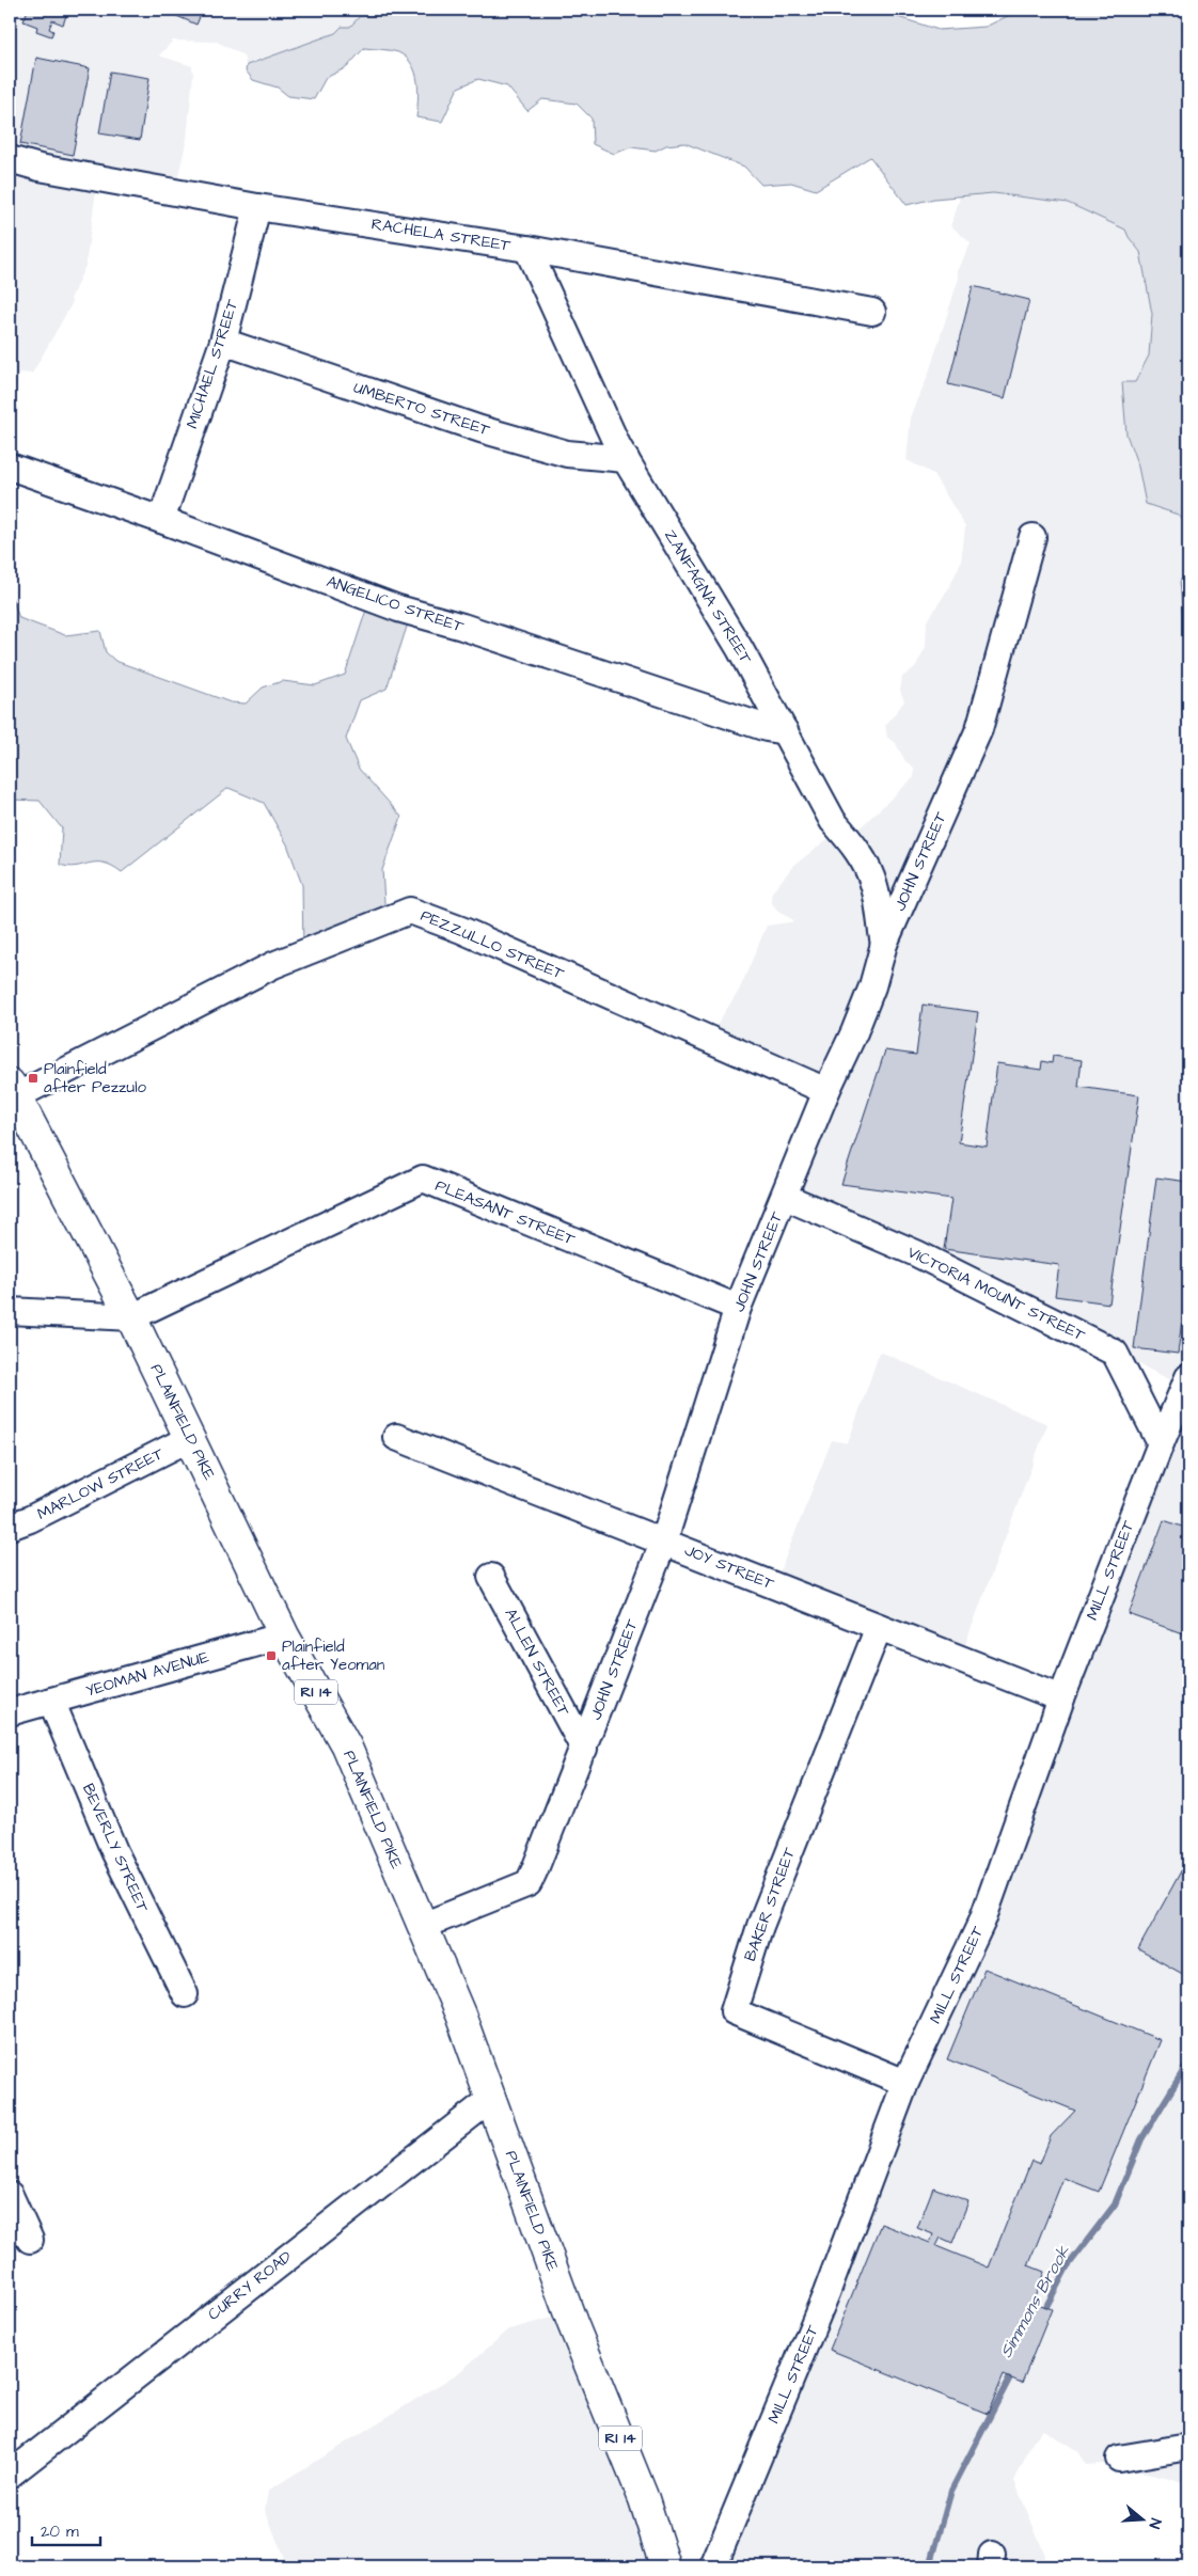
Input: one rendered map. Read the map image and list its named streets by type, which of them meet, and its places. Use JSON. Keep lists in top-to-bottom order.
{
  "streets": {
    "main road": ["PLAINFIELD PIKE", "RI 14"],
    "street": [
      "RACHELA STREET",
      "MICHAEL STREET",
      "UMBERTO STREET",
      "ZANFAGNA STREET",
      "ANGELICO STREET",
      "JOHN STREET",
      "PEZZULLO STREET",
      "PLEASANT STREET",
      "VICTORIA MOUNT STREET",
      "MARLOW STREET",
      "JOY STREET",
      "MILL STREET",
      "ALLEN STREET",
      "YEOMAN AVENUE",
      "BEVERLY STREET",
      "BAKER STREET",
      "CURRY ROAD"
    ]
  },
  "crossings": [
    ["RACHELA STREET", "MICHAEL STREET"],
    ["RACHELA STREET", "ZANFAGNA STREET"],
    ["MICHAEL STREET", "UMBERTO STREET"],
    ["MICHAEL STREET", "ANGELICO STREET"],
    ["UMBERTO STREET", "ZANFAGNA STREET"],
    ["ZANFAGNA STREET", "ANGELICO STREET"],
    ["ZANFAGNA STREET", "JOHN STREET"],
    ["JOHN STREET", "PEZZULLO STREET"],
    ["JOHN STREET", "PLEASANT STREET"],
    ["JOHN STREET", "VICTORIA MOUNT STREET"],
    ["JOHN STREET", "PLAINFIELD PIKE"],
    ["JOHN STREET", "JOY STREET"],
    ["JOHN STREET", "ALLEN STREET"],
    ["PEZZULLO STREET", "PLAINFIELD PIKE"],
    ["PLEASANT STREET", "PLAINFIELD PIKE"],
    ["VICTORIA MOUNT STREET", "MILL STREET"],
    ["PLAINFIELD PIKE", "MARLOW STREET"],
    ["PLAINFIELD PIKE", "YEOMAN AVENUE"],
    ["PLAINFIELD PIKE", "CURRY ROAD"],
    ["JOY STREET", "MILL STREET"],
    ["JOY STREET", "BAKER STREET"],
    ["MILL STREET", "BAKER STREET"],
    ["YEOMAN AVENUE", "BEVERLY STREET"]
  ],
  "water": ["Simmons Brook"],
  "places": {
    "transit": ["Plainfield after Pezzulo", "Plainfield after Yeoman"]
  },
  "scale_bar": "20 m",
  "north": "right"
}
